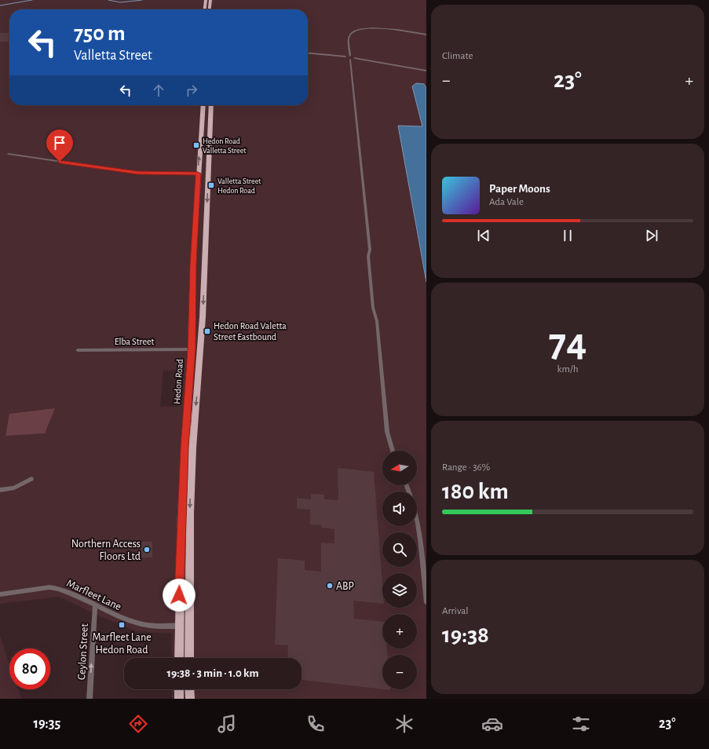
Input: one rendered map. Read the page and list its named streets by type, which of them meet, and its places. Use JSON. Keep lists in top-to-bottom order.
{
  "streets": {
    "highway": ["Hedon Road"],
    "street": ["Elba Street", "Marfleet Lane", "Ceylon Street"]
  },
  "crossings": [
    ["Elba Street", "Hedon Road"],
    ["Hedon Road", "Marfleet Lane"],
    ["Marfleet Lane", "Ceylon Street"]
  ],
  "one_way": ["Ceylon Street"],
  "places": {
    "transit": [
      "Hedon Road Valletta Street",
      "Valletta Street Hedon Road",
      "Hedon Road Valetta Street Eastbound",
      "Marfleet Lane Hedon Road"
    ],
    "other": ["Northern Access Floors Ltd", "ABP"]
  },
  "north": "left",
  "page": {
    "tile": [
      "Climate",
      ["74", "km/h"],
      ["Range · 36%", "180 km"],
      ["Arrival", "19:38"]
    ],
    "turn": ["750 m", "Valletta Street"],
    "heat": ["−", "23°", "+"],
    "song": ["Paper Moons", "Ada Vale"],
    "map_buttons": ["+", "−"],
    "limit": "80",
    "trip": "19:38 · 3 min · 1.0 km",
    "tabs": ["19:35", "23°"]
  }
}
